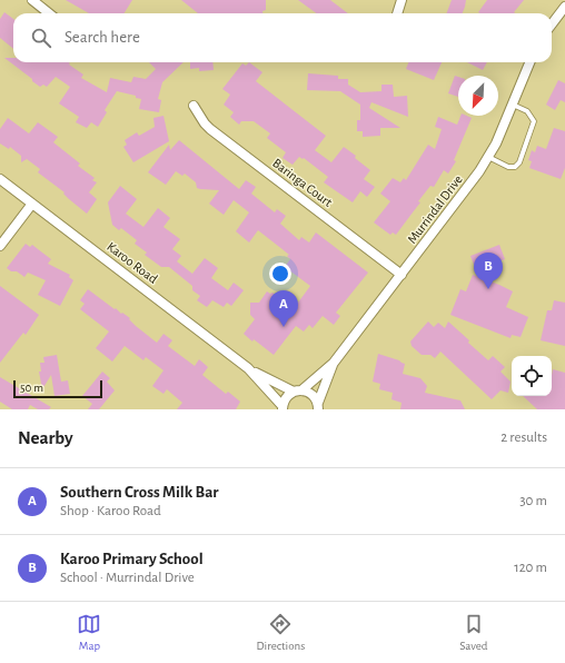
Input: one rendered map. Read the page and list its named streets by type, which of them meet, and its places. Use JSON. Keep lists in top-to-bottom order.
{
  "streets": {
    "street": ["Baringa Court", "Murrindal Drive", "Karoo Road"]
  },
  "crossings": [
    ["Baringa Court", "Murrindal Drive"],
    ["Murrindal Drive", "Karoo Road"]
  ],
  "scale_bar": "50 m",
  "north": "bottom left",
  "page": {
    "search": "Search here",
    "pins": ["B", "A"],
    "scale": "50 m",
    "heading": ["Nearby", "2 results"],
    "list": [
      {
        "mark": "A",
        "name": "Southern Cross Milk Bar",
        "note": "Shop · Karoo Road",
        "value": "30 m"
      },
      {
        "mark": "B",
        "name": "Karoo Primary School",
        "note": "School · Murrindal Drive",
        "value": "120 m"
      }
    ],
    "nav": ["Map", "Directions", "Saved"]
  }
}
